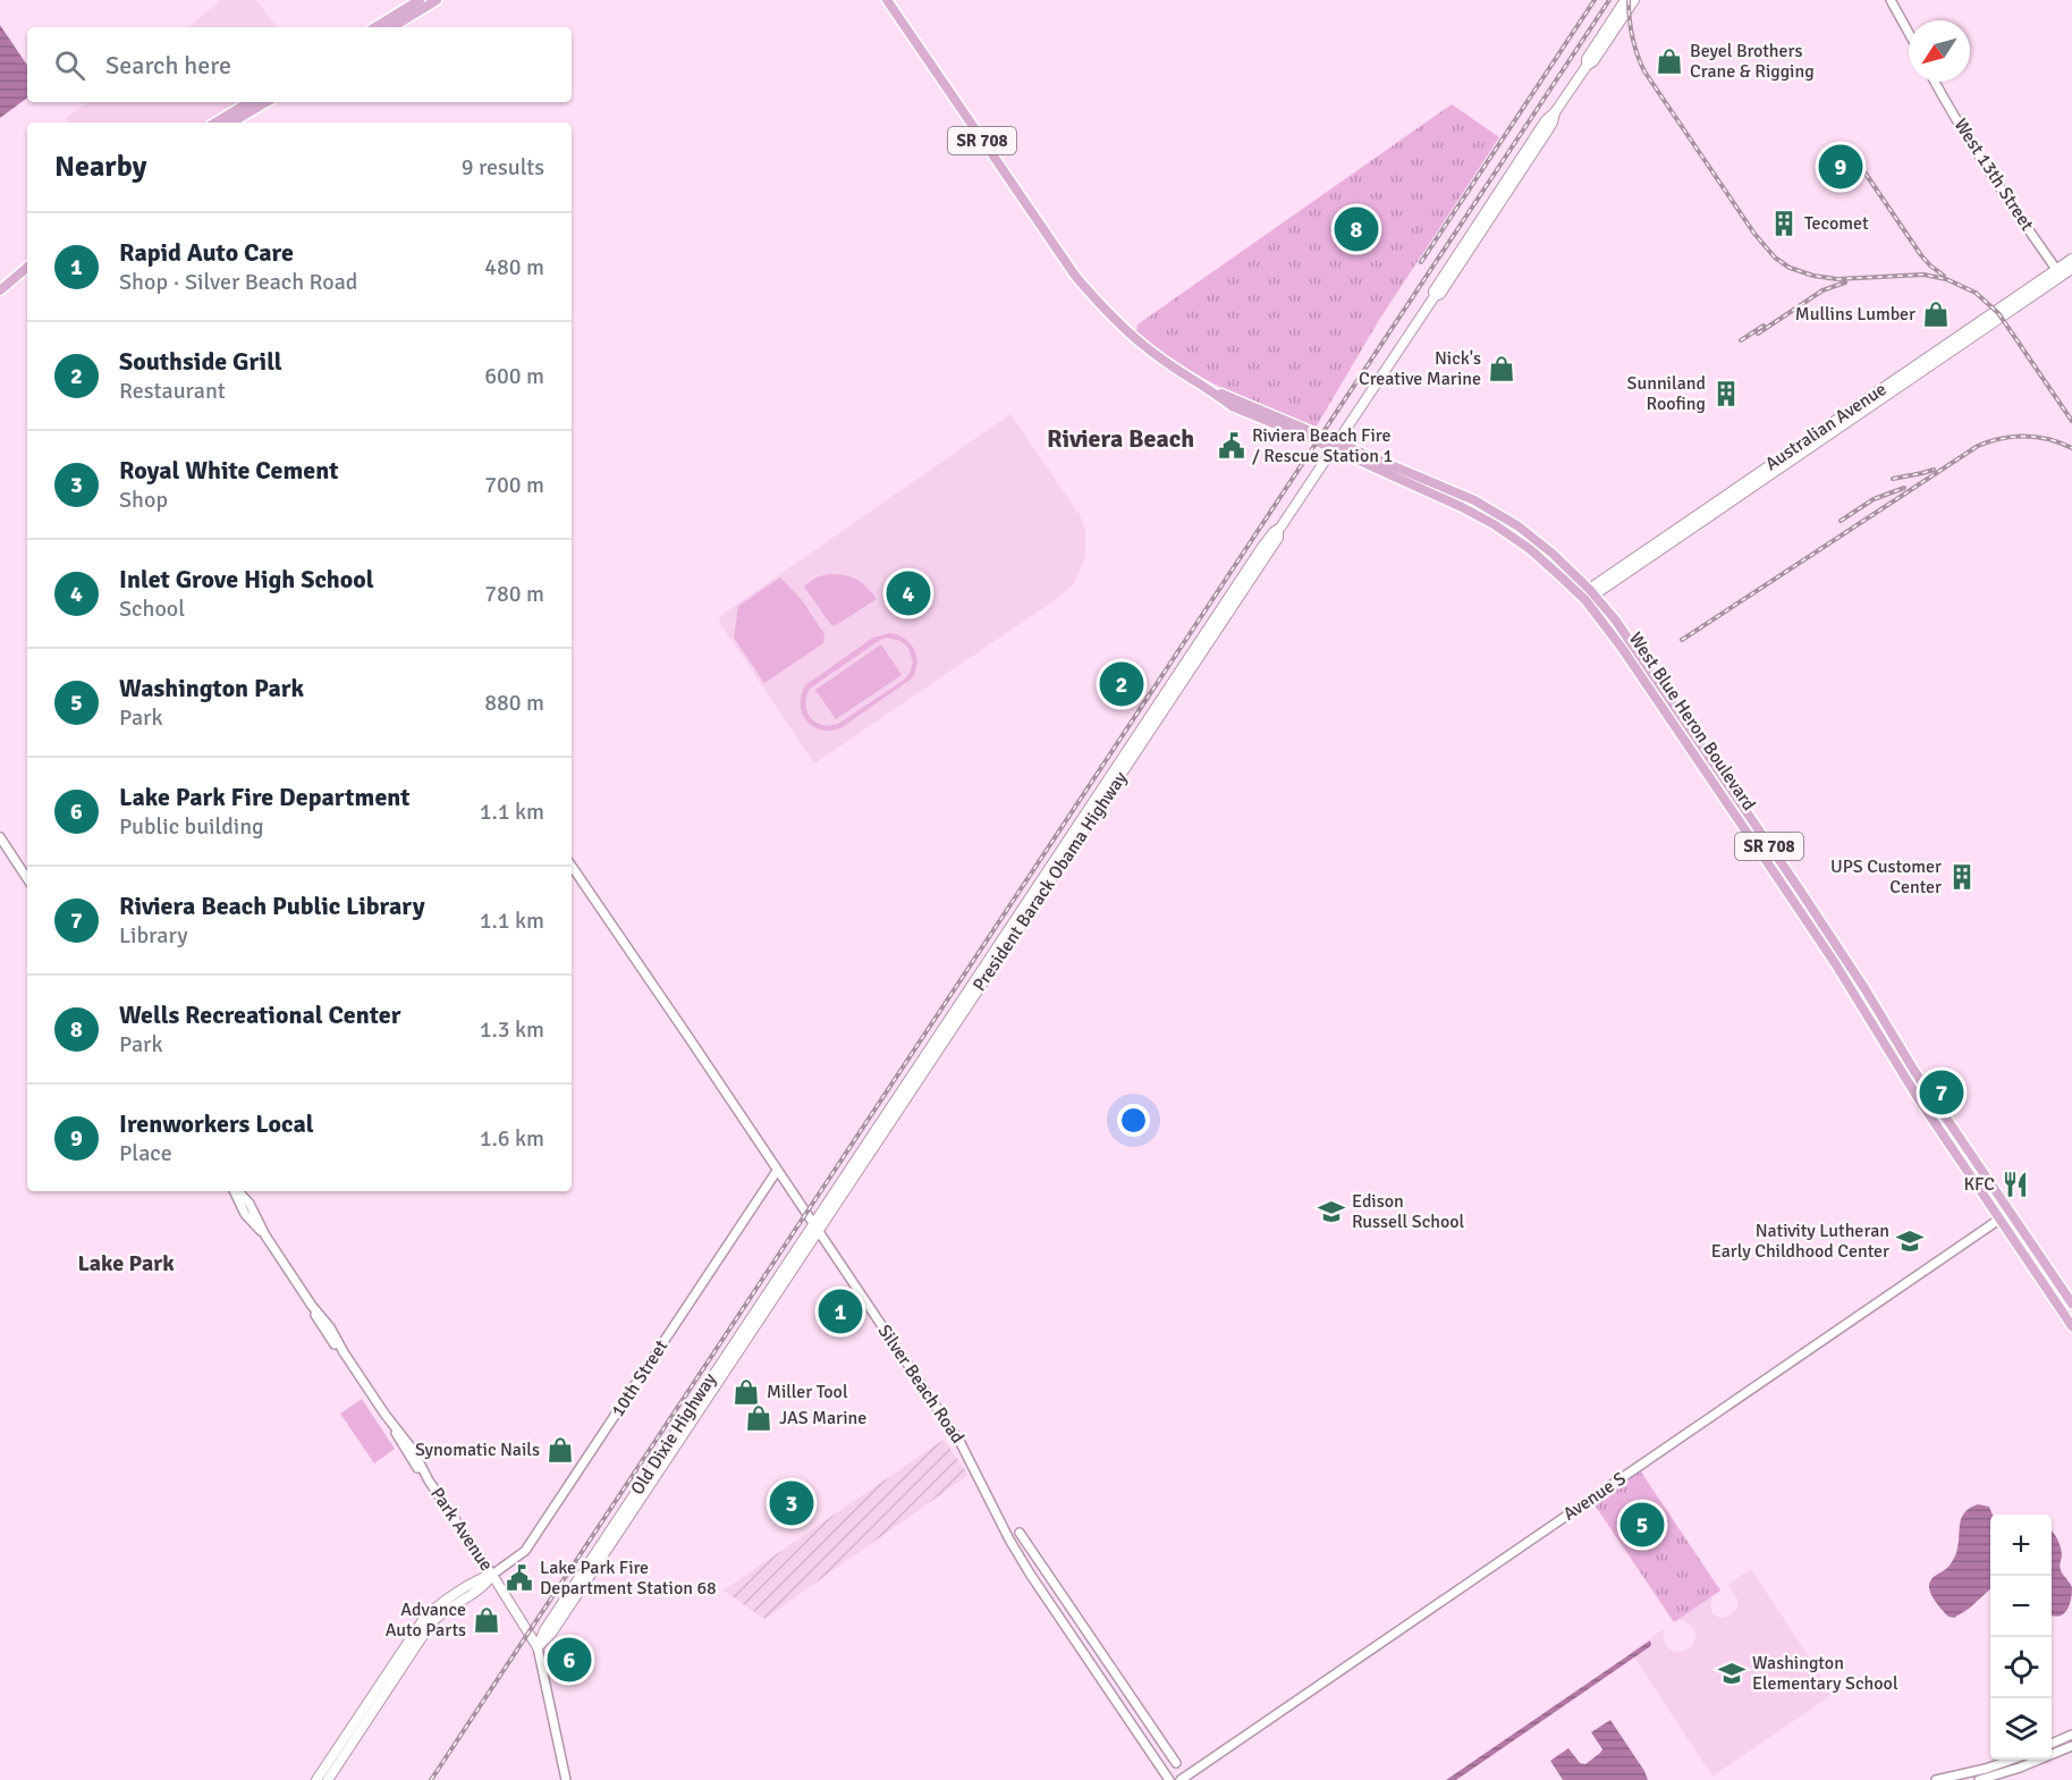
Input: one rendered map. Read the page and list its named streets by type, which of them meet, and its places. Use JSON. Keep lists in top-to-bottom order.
{
  "streets": {
    "main road": [
      "SR 708",
      "Australian Avenue",
      "West Blue Heron Boulevard",
      "President Barack Obama Highway",
      "10th Street",
      "Old Dixie Highway",
      "Park Avenue"
    ],
    "street": ["West 13th Street", "Silver Beach Road", "Avenue S"]
  },
  "crossings": [
    ["West 13th Street", "Australian Avenue"],
    ["Australian Avenue", "West Blue Heron Boulevard"],
    ["West Blue Heron Boulevard", "President Barack Obama Highway"],
    ["West Blue Heron Boulevard", "Avenue S"],
    ["President Barack Obama Highway", "Silver Beach Road"],
    ["President Barack Obama Highway", "Old Dixie Highway"],
    ["10th Street", "Silver Beach Road"],
    ["10th Street", "Park Avenue"],
    ["Silver Beach Road", "Old Dixie Highway"],
    ["Old Dixie Highway", "Park Avenue"]
  ],
  "districts": ["Riviera Beach", "Lake Park"],
  "places": {
    "shop": [
      "Beyel Brothers Crane & Rigging",
      "Mullins Lumber",
      "Nick's Creative Marine",
      "Miller Tool",
      "JAS Marine",
      "Synomatic Nails",
      "Advance Auto Parts"
    ],
    "building": ["Tecomet", "Sunniland Roofing", "UPS Customer Center"],
    "public building": ["Riviera Beach Fire / Rescue Station 1", "Lake Park Fire Department Station 68"],
    "restaurant": ["KFC"],
    "school or university": ["Edison Russell School", "Nativity Lutheran Early Childhood Center", "Washington Elementary School"]
  },
  "north": "bottom left",
  "page": {
    "search": "Search here",
    "heading": ["Nearby", "9 results"],
    "pins": [
      "9",
      "8",
      "4",
      "2",
      "7",
      "1",
      "3",
      "5",
      "6"
    ],
    "list": [
      {
        "mark": "1",
        "name": "Rapid Auto Care",
        "note": "Shop · Silver Beach Road",
        "value": "480 m"
      },
      {
        "mark": "2",
        "name": "Southside Grill",
        "note": "Restaurant",
        "value": "600 m"
      },
      {
        "mark": "3",
        "name": "Royal White Cement",
        "note": "Shop",
        "value": "700 m"
      },
      {
        "mark": "4",
        "name": "Inlet Grove High School",
        "note": "School",
        "value": "780 m"
      },
      {
        "mark": "5",
        "name": "Washington Park",
        "note": "Park",
        "value": "880 m"
      },
      {
        "mark": "6",
        "name": "Lake Park Fire Department",
        "note": "Public building",
        "value": "1.1 km"
      },
      {
        "mark": "7",
        "name": "Riviera Beach Public Library",
        "note": "Library",
        "value": "1.1 km"
      },
      {
        "mark": "8",
        "name": "Wells Recreational Center",
        "note": "Park",
        "value": "1.3 km"
      },
      {
        "mark": "9",
        "name": "Irenworkers Local",
        "note": "Place",
        "value": "1.6 km"
      }
    ],
    "map_buttons": ["+", "−"]
  }
}
